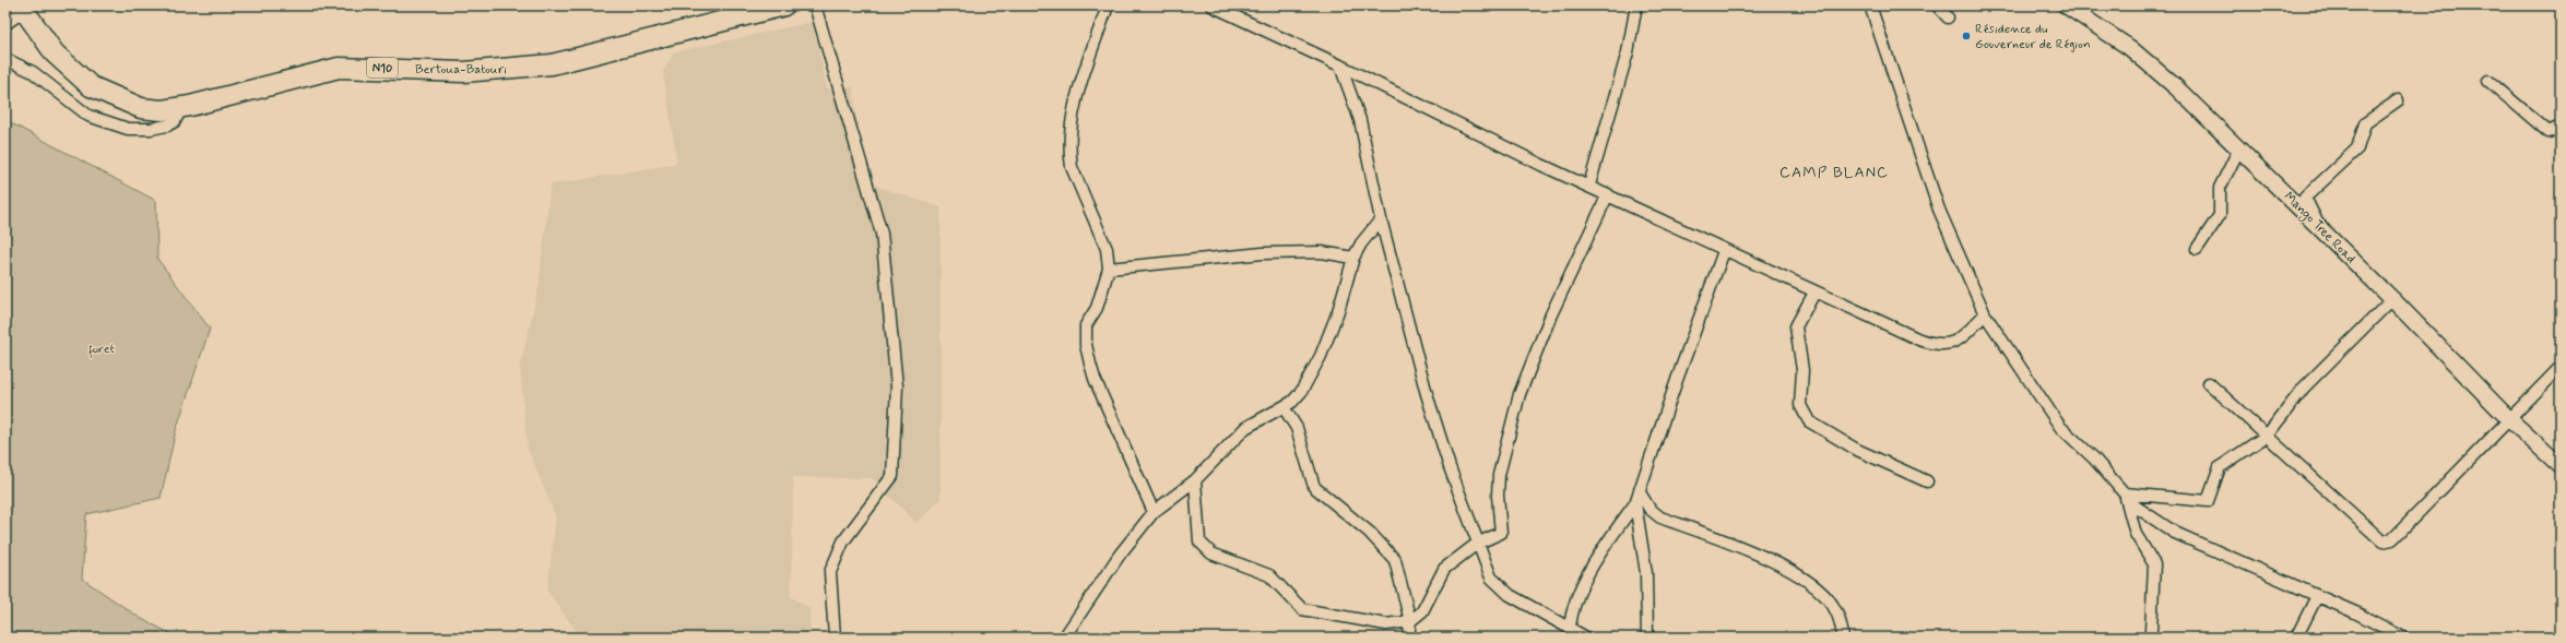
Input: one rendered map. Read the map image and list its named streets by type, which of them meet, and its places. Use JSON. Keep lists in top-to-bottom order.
{
  "streets": {
    "highway": ["N10", "Bertoua-Batouri"],
    "main road": ["Mango Tree Road"]
  },
  "districts": ["CAMP BLANC"],
  "parks": ["foret"],
  "places": ["Résidence du Gouverneur de Région"]
}
